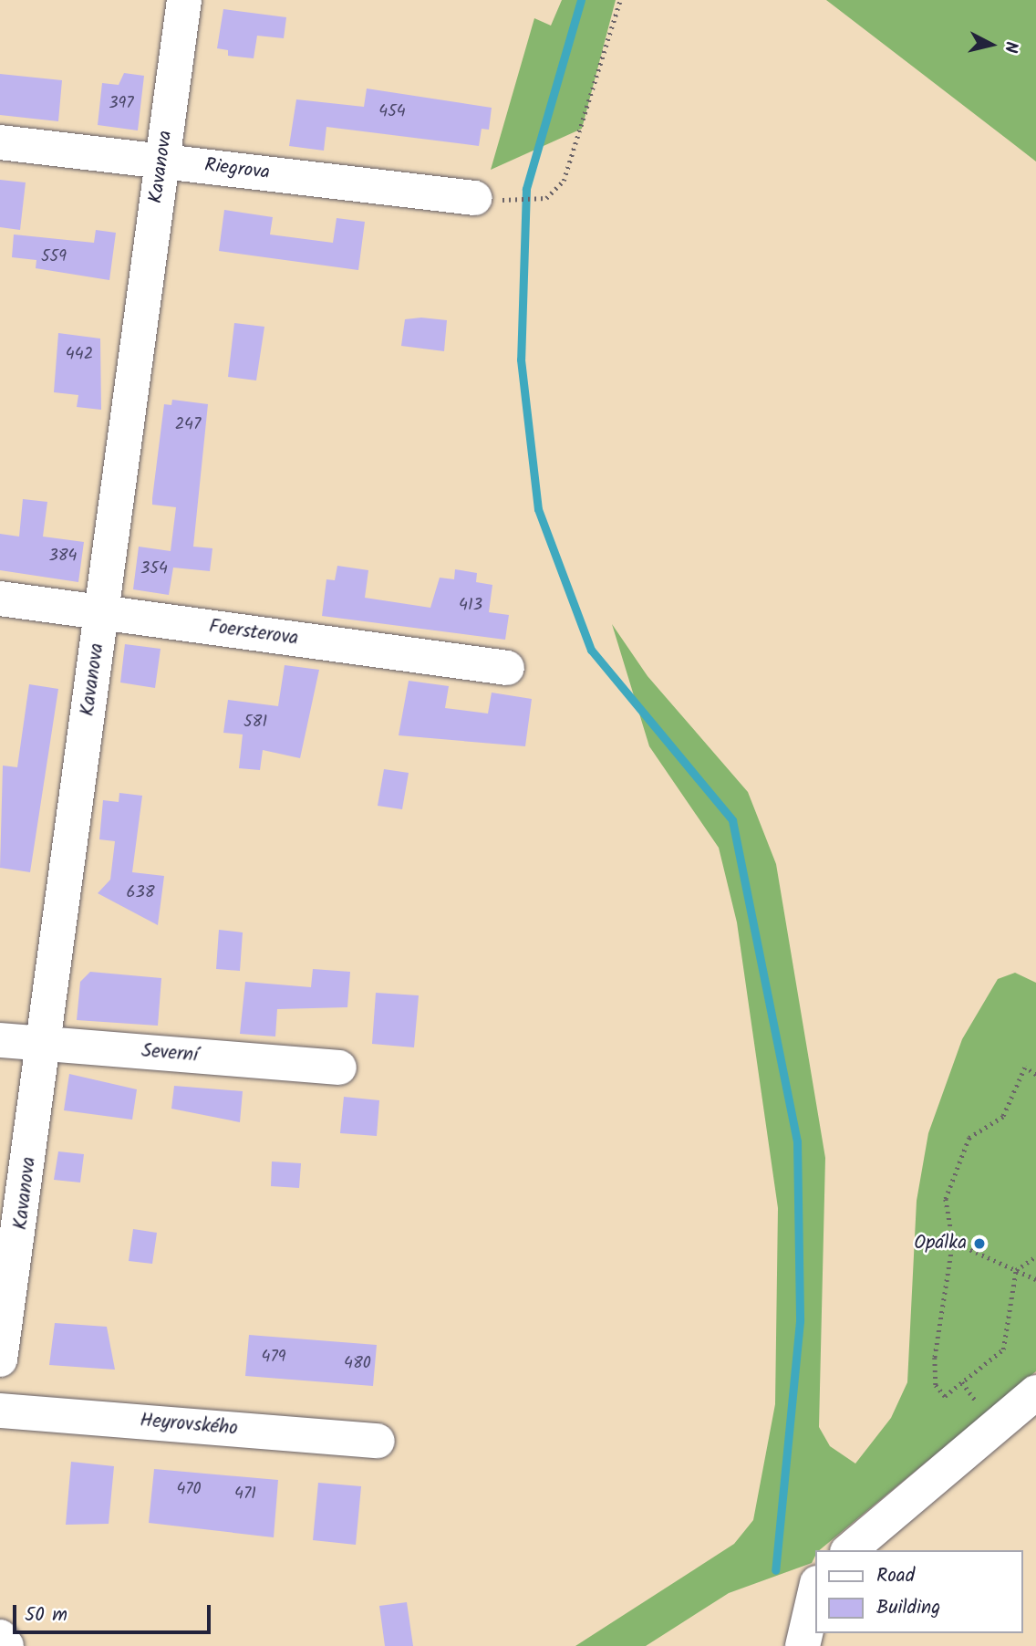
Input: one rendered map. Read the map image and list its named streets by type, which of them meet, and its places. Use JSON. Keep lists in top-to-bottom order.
{
  "streets": {
    "street": [
      "Kavanova",
      "Riegrova",
      "Foersterova",
      "Severní",
      "Heyrovského"
    ]
  },
  "crossings": [
    ["Kavanova", "Riegrova"],
    ["Kavanova", "Foersterova"],
    ["Kavanova", "Severní"]
  ],
  "places": ["Opálka"],
  "house_numbers": [
    "397",
    "454",
    "559",
    "442",
    "247",
    "384",
    "354",
    "413",
    "581",
    "638",
    "479",
    "480",
    "470",
    "471"
  ],
  "legend": ["Road", "Building"],
  "scale_bar": "50 m",
  "north": "right"
}
